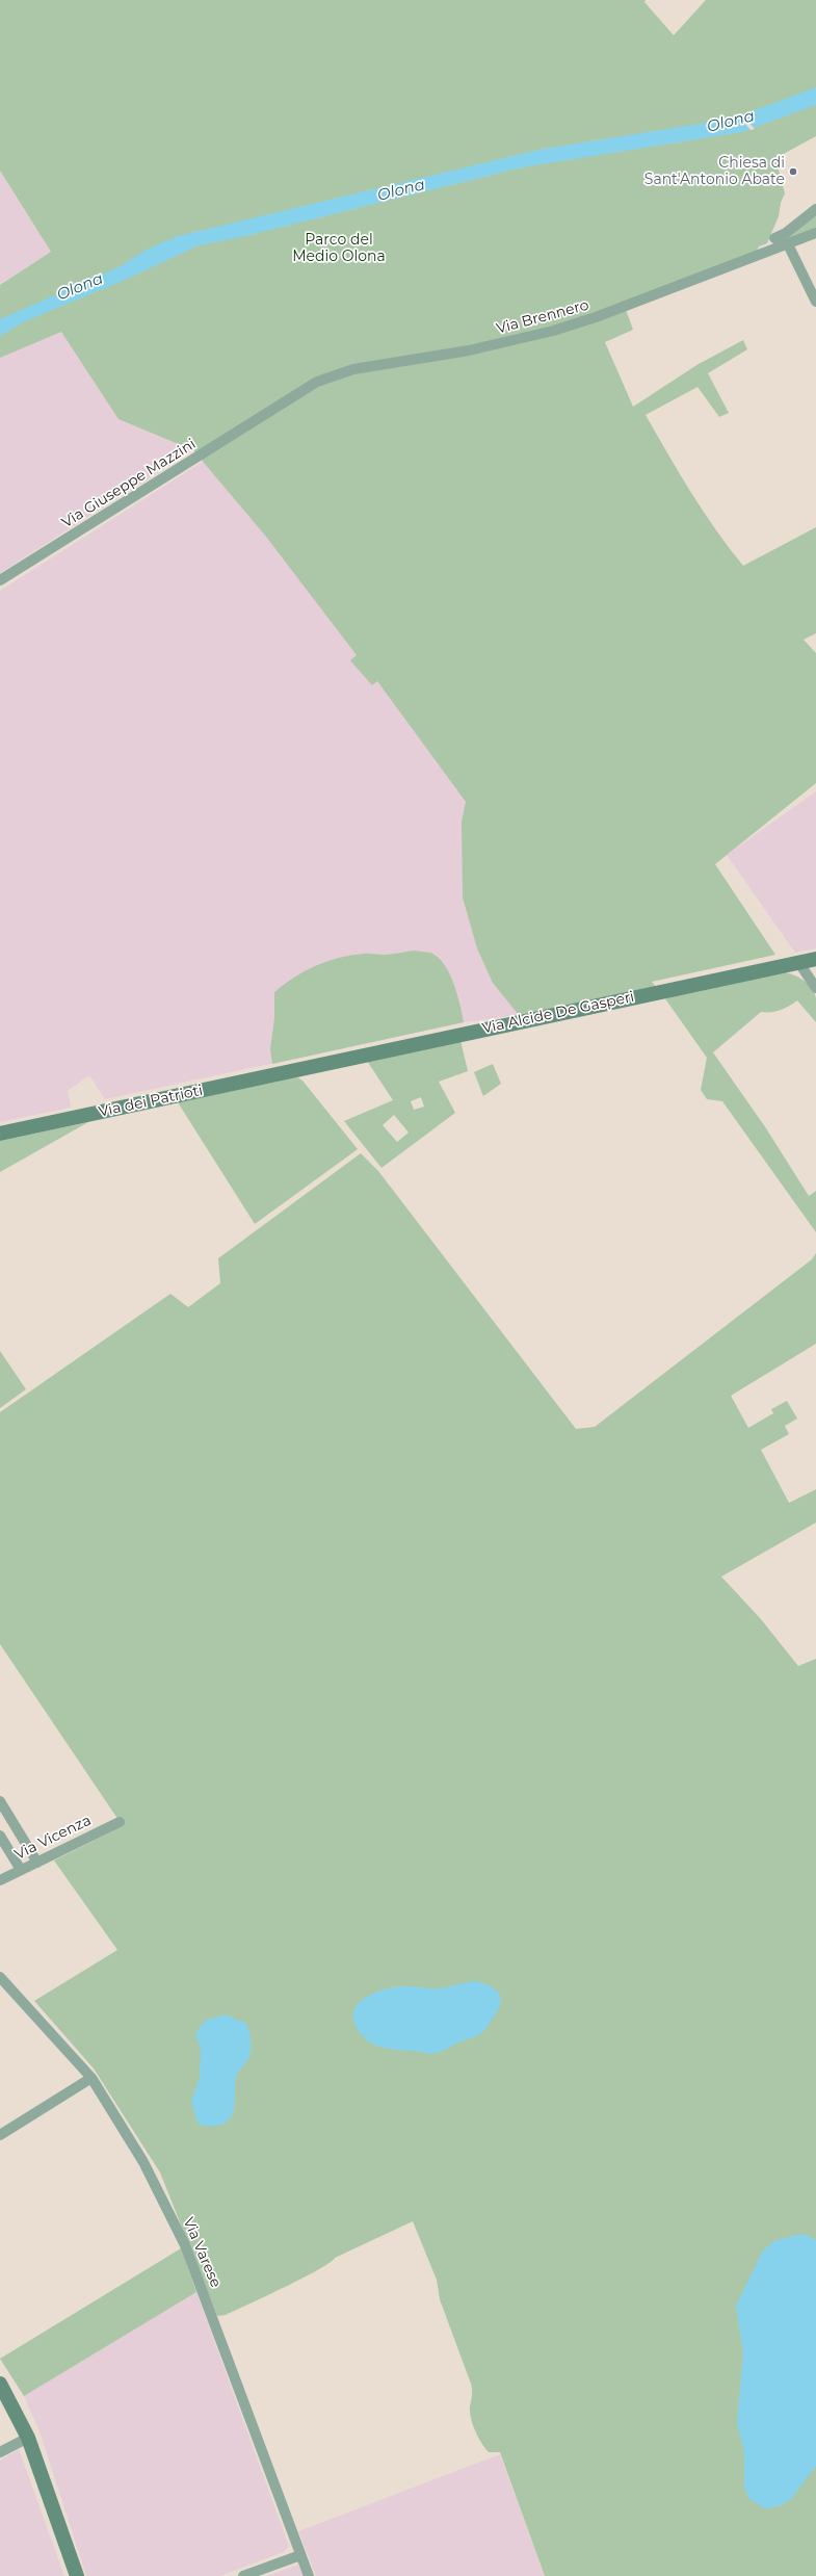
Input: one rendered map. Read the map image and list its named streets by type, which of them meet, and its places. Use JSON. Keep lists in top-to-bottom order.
{
  "streets": {
    "street": [
      "Via Brennero",
      "Via Giuseppe Mazzini",
      "Via Alcide De Gasperi",
      "Via dei Patrioti",
      "Via Vicenza",
      "Via Varese"
    ]
  },
  "crossings": [
    ["Via Brennero", "Via Giuseppe Mazzini"],
    ["Via Alcide De Gasperi", "Via dei Patrioti"]
  ],
  "water": ["Olona"],
  "parks": ["Parco del Medio Olona"],
  "places": ["Chiesa di Sant'Antonio Abate"]
}
